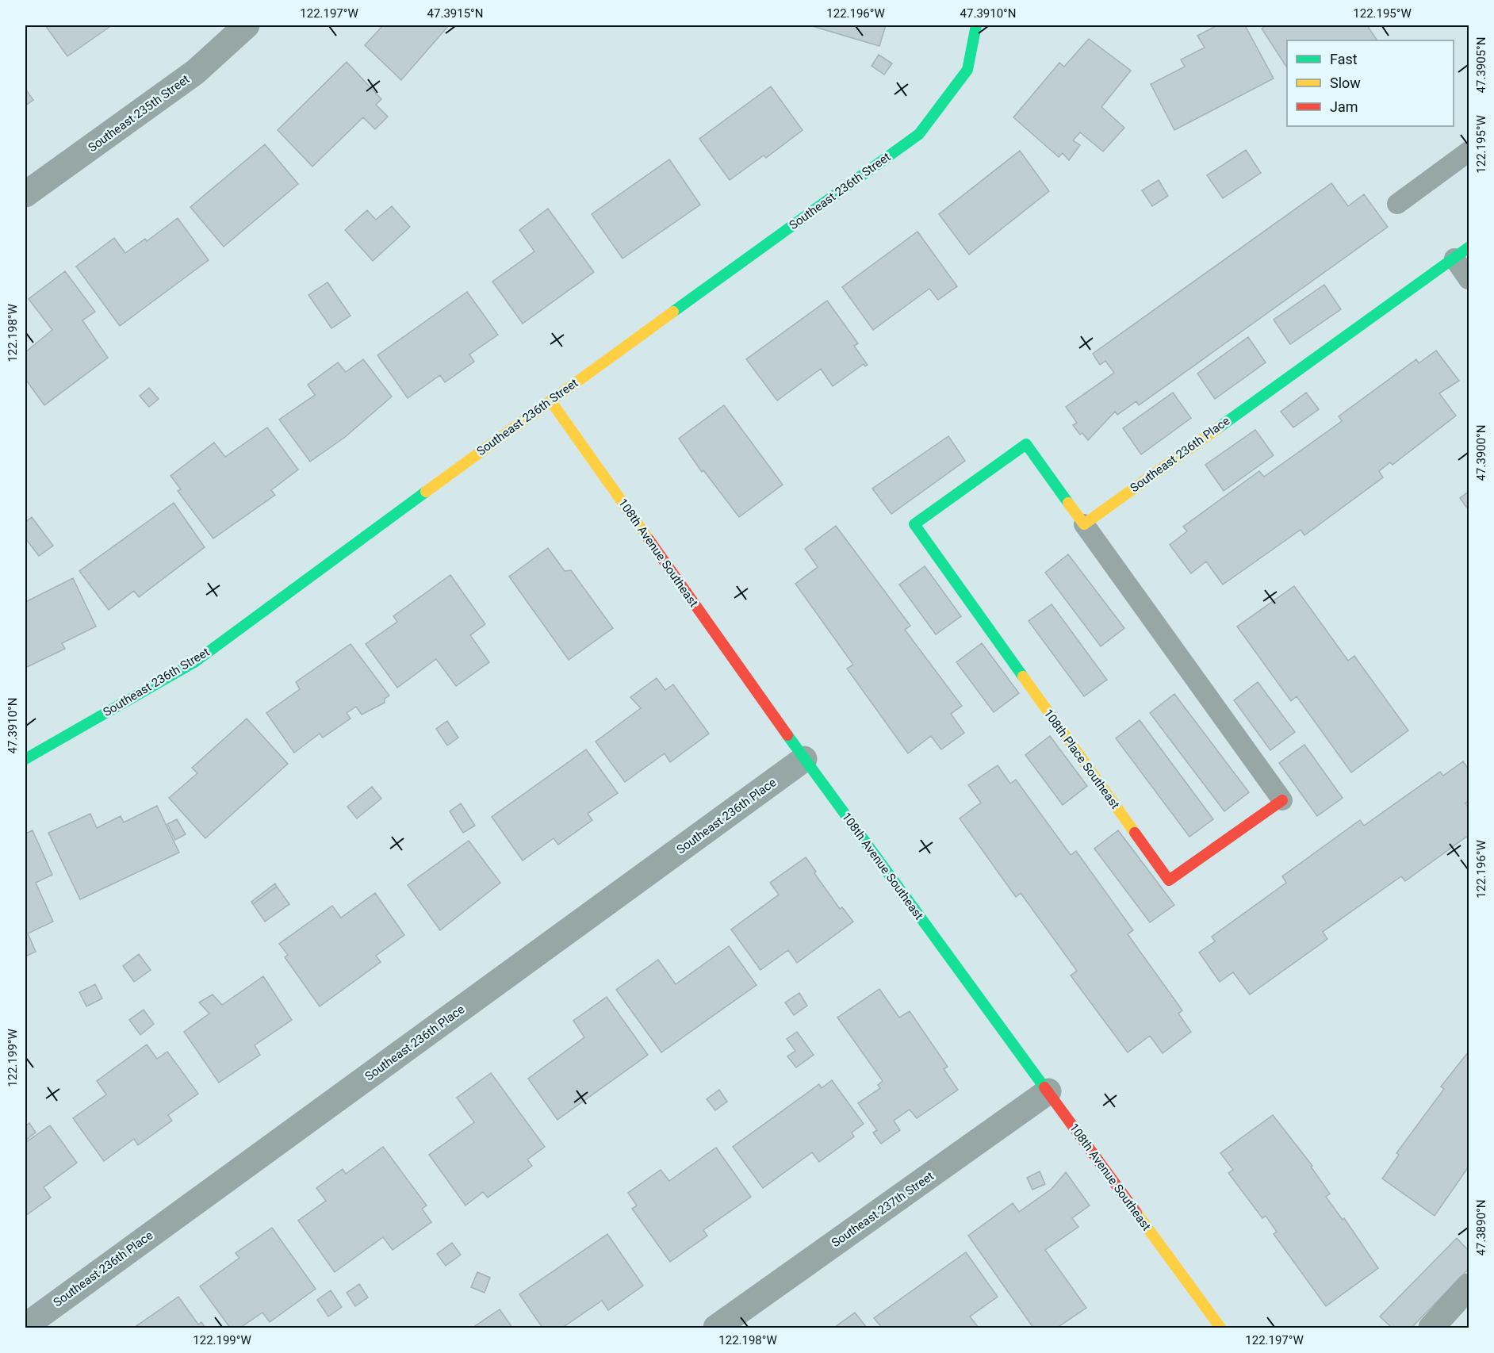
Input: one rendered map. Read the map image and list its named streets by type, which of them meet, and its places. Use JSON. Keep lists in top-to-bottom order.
{
  "streets": {
    "street": [
      "Southeast 235th Street",
      "Southeast 236th Street",
      "Southeast 236th Place",
      "108th Avenue Southeast",
      "108th Place Southeast",
      "Southeast 237th Street"
    ]
  },
  "crossings": [
    ["Southeast 236th Street", "108th Avenue Southeast"],
    ["Southeast 236th Place", "108th Avenue Southeast"],
    ["Southeast 236th Place", "108th Place Southeast"],
    ["108th Avenue Southeast", "Southeast 237th Street"]
  ],
  "legend": ["Fast", "Slow", "Jam"],
  "coordinates": [
    "122.197°W",
    "47.3915°N",
    "122.196°W",
    "47.3910°N",
    "122.195°W",
    "47.3905°N",
    "122.198°W",
    "47.3900°N",
    "122.199°W",
    "47.3890°N"
  ]
}
